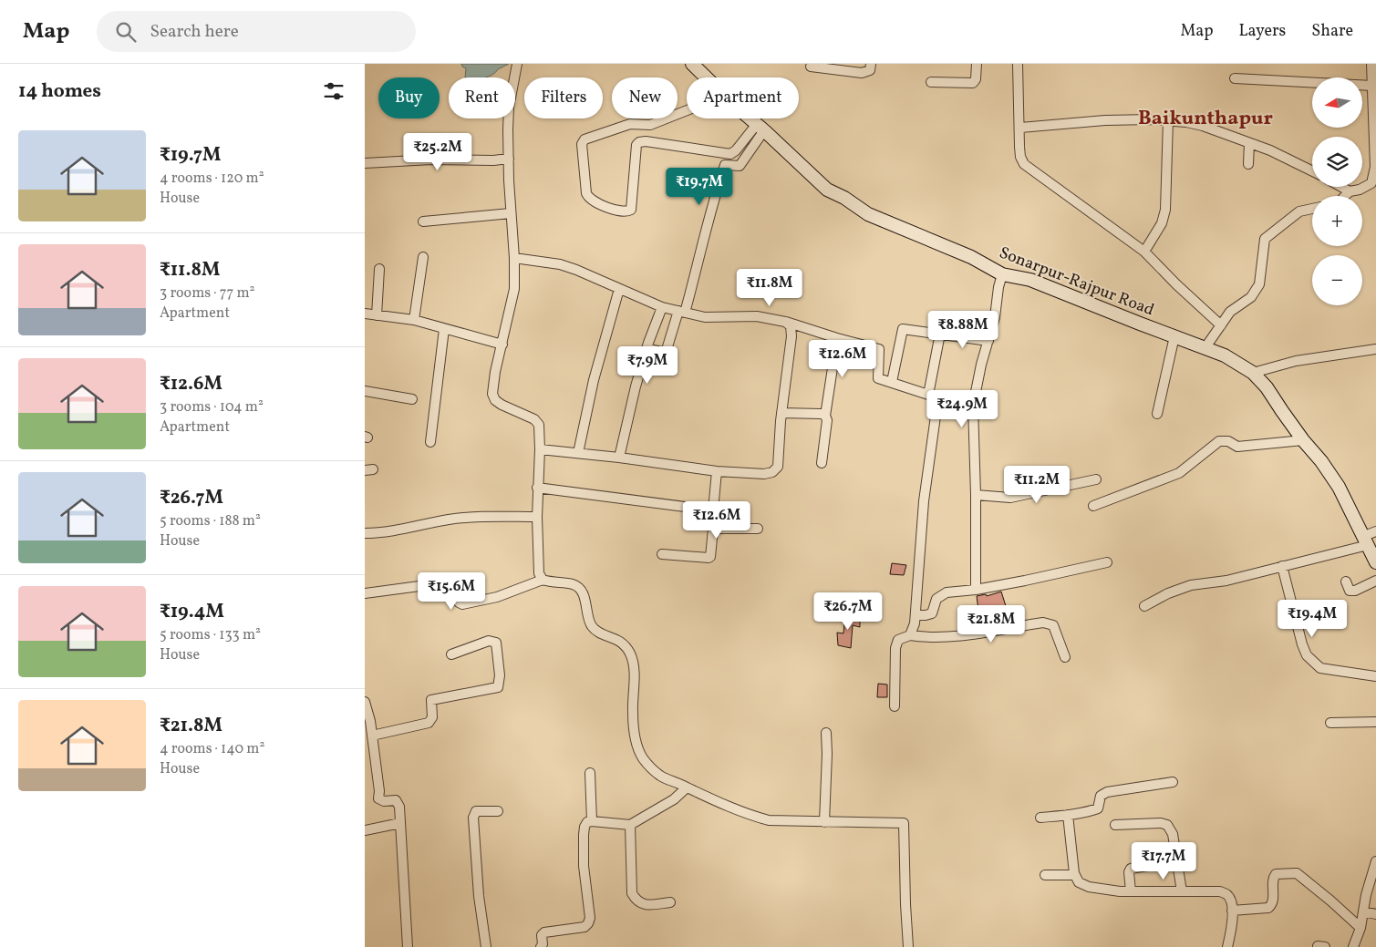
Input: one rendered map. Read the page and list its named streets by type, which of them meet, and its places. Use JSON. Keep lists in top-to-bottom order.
{
  "streets": {
    "main road": ["Sonarpur-Rajpur Road"]
  },
  "districts": ["Baikunthapur"],
  "north": "left",
  "page": {
    "header": "Map",
    "search": "Search here",
    "nav": ["Map", "Layers", "Share"],
    "heading": "14 homes",
    "map_buttons": ["+", "−"],
    "chip": [
      "Buy",
      "Rent",
      "Filters",
      "New",
      "Apartment"
    ],
    "list": [
      {
        "name": "₹19.7M",
        "note": "4 rooms · 120 m² · House"
      },
      {
        "name": "₹11.8M",
        "note": "3 rooms · 77 m² · Apartment"
      },
      {
        "name": "₹12.6M",
        "note": "3 rooms · 104 m² · Apartment"
      },
      {
        "name": "₹26.7M",
        "note": "5 rooms · 188 m² · House"
      },
      {
        "name": "₹19.4M",
        "note": "5 rooms · 133 m² · House"
      },
      {
        "name": "₹21.8M",
        "note": "4 rooms · 140 m² · House"
      }
    ],
    "price": [
      "₹25.2M",
      "₹19.7M",
      "₹11.8M",
      "₹8.88M",
      "₹12.6M",
      "₹7.9M",
      "₹24.9M",
      "₹11.2M",
      "₹12.6M",
      "₹15.6M",
      "₹26.7M",
      "₹19.4M",
      "₹21.8M",
      "₹17.7M"
    ]
  }
}
